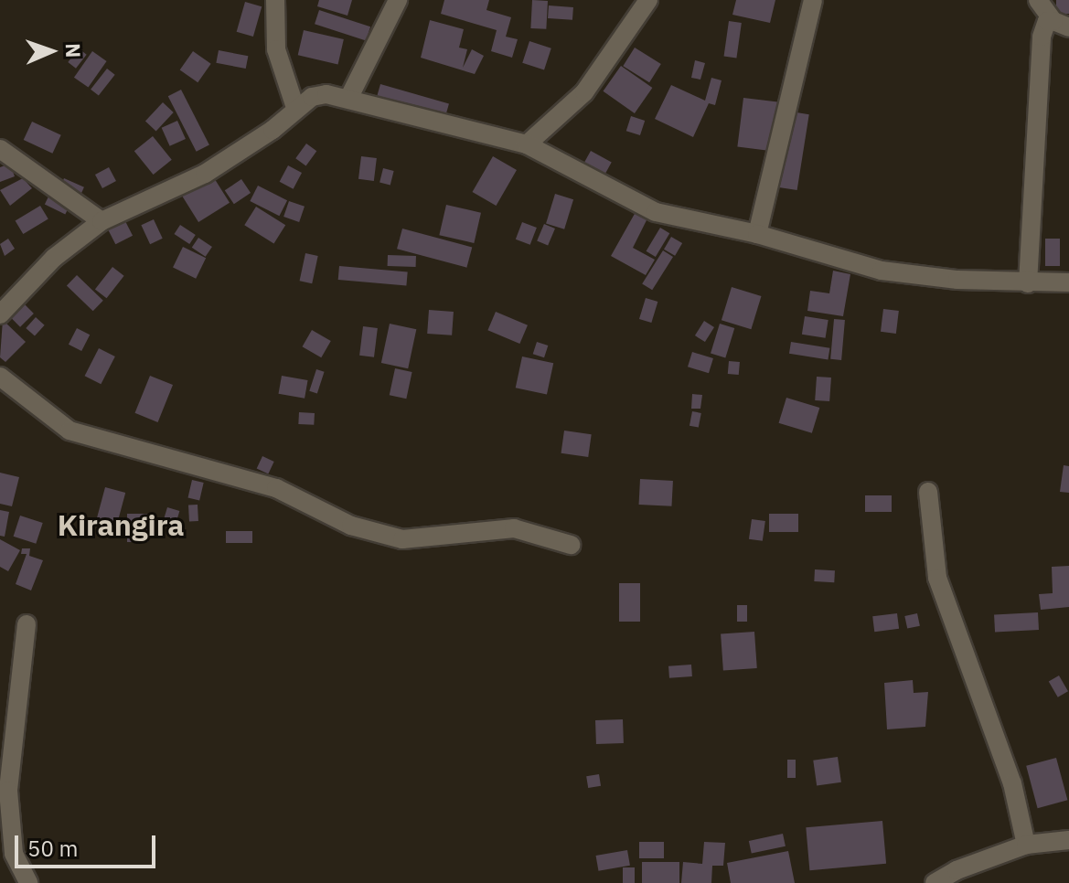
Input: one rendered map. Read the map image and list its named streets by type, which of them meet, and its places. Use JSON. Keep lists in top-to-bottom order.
{
  "districts": ["Kirangira"],
  "scale_bar": "50 m",
  "north": "right"
}
